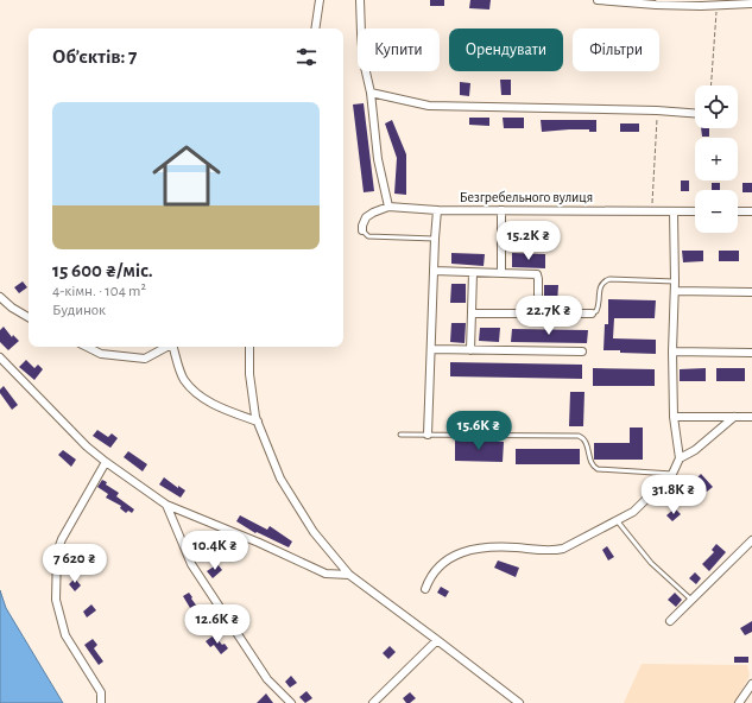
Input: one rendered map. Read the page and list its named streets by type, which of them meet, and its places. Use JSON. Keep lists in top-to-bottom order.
{
  "streets": {
    "street": ["Безгребельного вулиця"]
  },
  "page": {
    "chip": ["Купити", "Орендувати", "Фільтри"],
    "heading": "Об’єктів: 7",
    "map_buttons": ["+", "−"],
    "list": [
      {
        "name": "15 600 ₴/міс.",
        "note": "4-кімн. · 104 m² · Будинок"
      }
    ],
    "price": [
      "15.2K ₴",
      "22.7K ₴",
      "15.6K ₴",
      "31.8K ₴",
      "10.4K ₴",
      "7 620 ₴",
      "12.6K ₴"
    ]
  }
}
